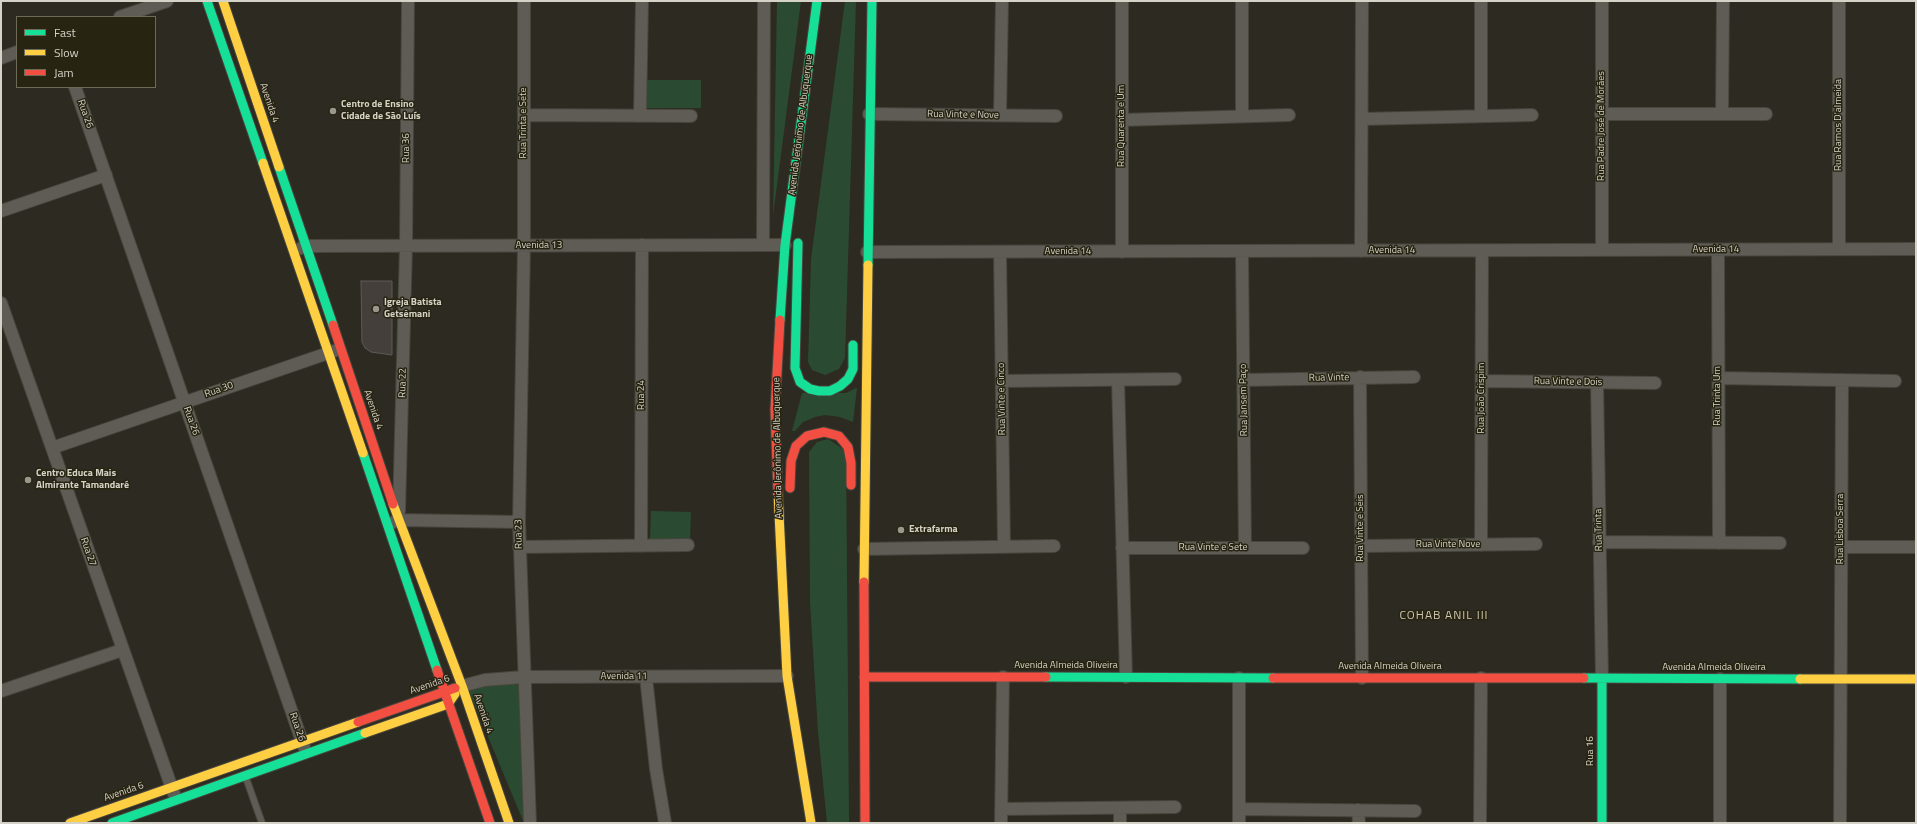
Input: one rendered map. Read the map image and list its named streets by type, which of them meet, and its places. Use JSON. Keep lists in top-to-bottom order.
{
  "streets": {
    "main road": [
      "Avenida 4",
      "Avenida Jerônimo de Albuquerque",
      "Avenida Almeida Oliveira",
      "Avenida 6",
      "Rua 16"
    ],
    "street": [
      "Rua 26",
      "Rua Vinte e Nove",
      "Rua Trinta e Sete",
      "Rua Ramos D'almeida",
      "Rua Quarenta e Um",
      "Rua Padre José de Morães",
      "Rua 36",
      "Avenida 13",
      "Avenida 14",
      "Rua Vinte",
      "Rua Vinte e Dois",
      "Rua 22",
      "Rua 30",
      "Rua 24",
      "Rua Trinta Um",
      "Rua João Crispim",
      "Rua Vinte e Cinco",
      "Rua Jansem Paço",
      "Rua Vinte e Seis",
      "Rua Lisboa Serra",
      "Rua Trinta",
      "Rua 23",
      "Rua Vinte Nove",
      "Rua Vinte e Sete",
      "Rua 27",
      "Avenida 11"
    ]
  },
  "crossings": [
    ["Avenida 4", "Avenida 13"],
    ["Avenida 4", "Rua 22"],
    ["Avenida 4", "Rua 30"],
    ["Avenida 4", "Avenida 11"],
    ["Avenida 4", "Avenida 6"],
    ["Rua 26", "Rua 30"],
    ["Rua 26", "Avenida 6"],
    ["Rua Trinta e Sete", "Avenida 13"],
    ["Rua Trinta e Sete", "Rua 23"],
    ["Avenida Jerônimo de Albuquerque", "Avenida 13"],
    ["Avenida Jerônimo de Albuquerque", "Avenida 11"],
    ["Rua Ramos D'almeida", "Avenida 14"],
    ["Rua Quarenta e Um", "Avenida 14"],
    ["Rua Padre José de Morães", "Avenida 14"],
    ["Rua 36", "Avenida 13"],
    ["Rua 36", "Rua 22"],
    ["Avenida 13", "Rua 22"],
    ["Avenida 13", "Rua 24"],
    ["Avenida 13", "Rua 23"],
    ["Avenida 14", "Rua Trinta Um"],
    ["Avenida 14", "Rua João Crispim"],
    ["Avenida 14", "Rua Vinte e Cinco"],
    ["Avenida 14", "Rua Jansem Paço"],
    ["Rua Vinte", "Rua Jansem Paço"],
    ["Rua Vinte", "Rua Vinte e Seis"],
    ["Rua Vinte e Dois", "Rua João Crispim"],
    ["Rua Vinte e Dois", "Rua Trinta"],
    ["Rua 30", "Rua 27"],
    ["Rua João Crispim", "Rua Vinte Nove"],
    ["Rua Jansem Paço", "Rua Vinte e Sete"],
    ["Rua Vinte e Seis", "Rua Vinte Nove"],
    ["Rua Vinte e Seis", "Avenida Almeida Oliveira"],
    ["Rua Lisboa Serra", "Avenida Almeida Oliveira"],
    ["Rua Trinta", "Avenida Almeida Oliveira"],
    ["Rua Trinta", "Rua 16"],
    ["Rua 23", "Avenida 11"],
    ["Rua 27", "Avenida 6"],
    ["Avenida Almeida Oliveira", "Rua 16"],
    ["Avenida 11", "Avenida 6"]
  ],
  "districts": ["COHAB ANIL III"],
  "places": [
    "Centro de Ensino Cidade de São Luís",
    "Igreja Batista Getsêmani",
    "Centro Educa Mais Almirante Tamandaré",
    "Extrafarma"
  ],
  "legend": ["Fast", "Slow", "Jam"]
}
